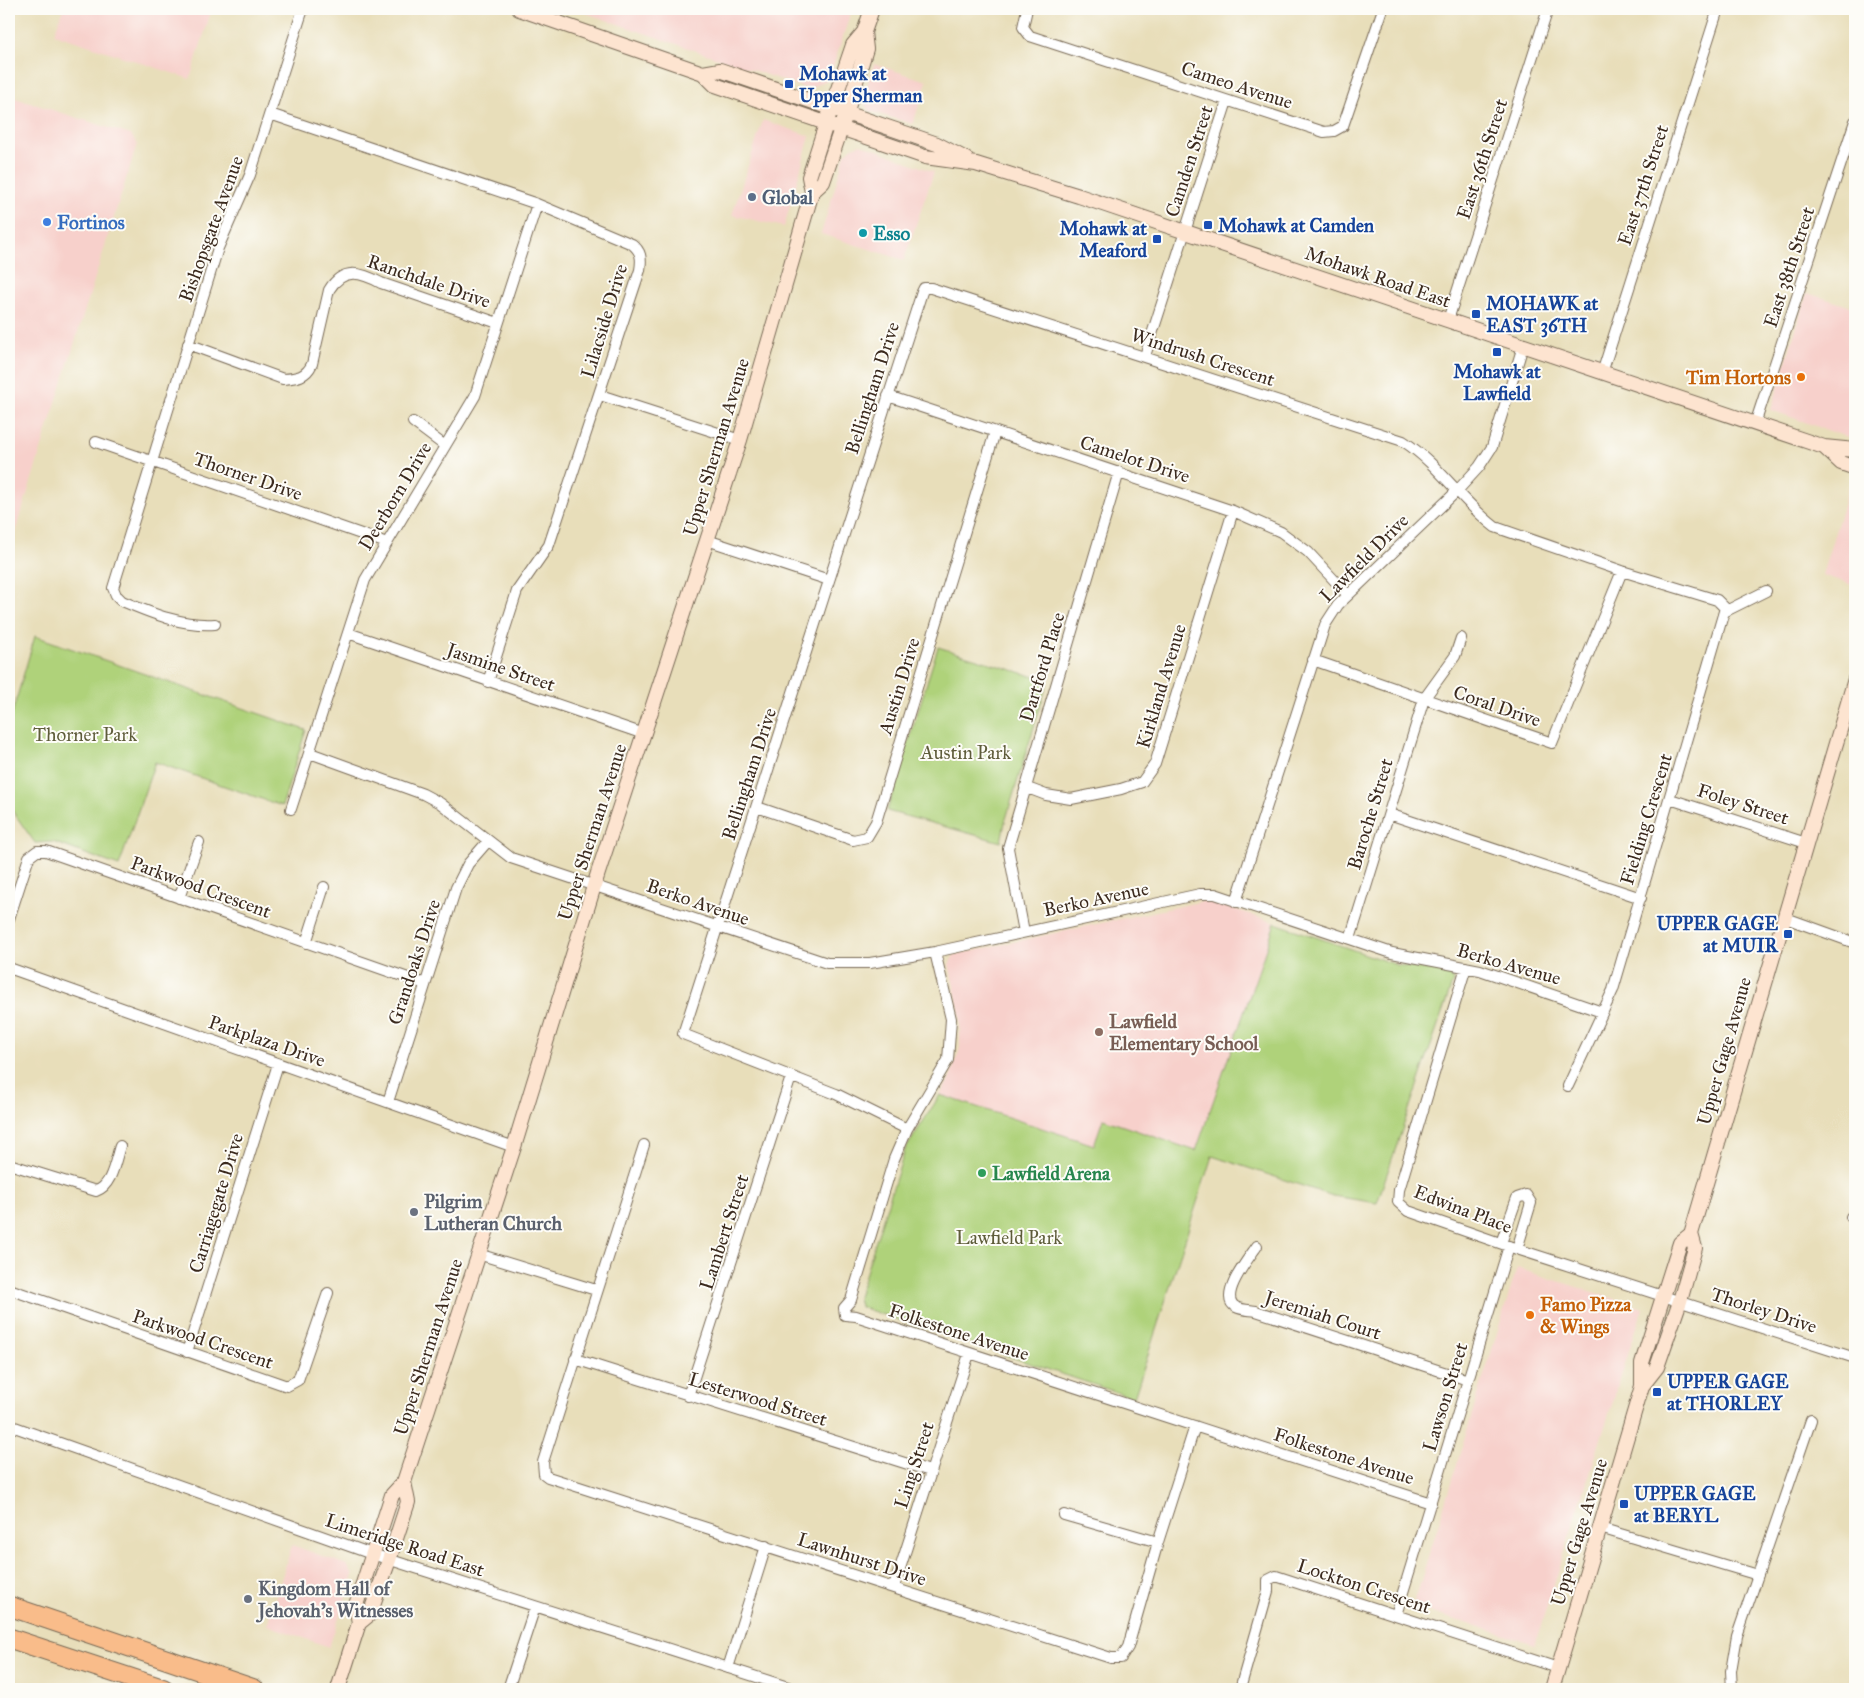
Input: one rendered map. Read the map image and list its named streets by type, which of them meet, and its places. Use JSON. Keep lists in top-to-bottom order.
{
  "streets": {
    "main road": ["Mohawk Road East", "Upper Sherman Avenue", "Upper Gage Avenue"],
    "street": [
      "Cameo Avenue",
      "East 36th Street",
      "Camden Street",
      "East 37th Street",
      "Bishopsgate Avenue",
      "East 38th Street",
      "Ranchdale Drive",
      "Lilacside Drive",
      "Windrush Crescent",
      "Bellingham Drive",
      "Camelot Drive",
      "Thorner Drive",
      "Deerborn Drive",
      "Lawfield Drive",
      "Jasmine Street",
      "Dartford Place",
      "Austin Drive",
      "Kirkland Avenue",
      "Coral Drive",
      "Foley Street",
      "Baroche Street",
      "Fielding Crescent",
      "Parkwood Crescent",
      "Berko Avenue",
      "Grandoaks Drive",
      "Parkplaza Drive",
      "Carriagegate Drive",
      "Edwina Place",
      "Lambert Street",
      "Thorley Drive",
      "Jeremiah Court",
      "Folkestone Avenue",
      "Lawson Street",
      "Lesterwood Street",
      "Ling Street",
      "Limeridge Road East",
      "Lawnhurst Drive",
      "Lockton Crescent"
    ]
  },
  "crossings": [
    ["Cameo Avenue", "Camden Street"],
    ["East 36th Street", "Mohawk Road East"],
    ["Camden Street", "Mohawk Road East"],
    ["Camden Street", "Windrush Crescent"],
    ["East 37th Street", "Mohawk Road East"],
    ["Bishopsgate Avenue", "Ranchdale Drive"],
    ["Bishopsgate Avenue", "Lilacside Drive"],
    ["Bishopsgate Avenue", "Thorner Drive"],
    ["East 38th Street", "Mohawk Road East"],
    ["Mohawk Road East", "Upper Sherman Avenue"],
    ["Mohawk Road East", "Lawfield Drive"],
    ["Ranchdale Drive", "Deerborn Drive"],
    ["Lilacside Drive", "Deerborn Drive"],
    ["Lilacside Drive", "Jasmine Street"],
    ["Windrush Crescent", "Bellingham Drive"],
    ["Windrush Crescent", "Lawfield Drive"],
    ["Bellingham Drive", "Camelot Drive"],
    ["Bellingham Drive", "Austin Drive"],
    ["Bellingham Drive", "Berko Avenue"],
    ["Bellingham Drive", "Lambert Street"],
    ["Bellingham Drive", "Folkestone Avenue"],
    ["Upper Sherman Avenue", "Jasmine Street"],
    ["Upper Sherman Avenue", "Berko Avenue"],
    ["Upper Sherman Avenue", "Parkplaza Drive"],
    ["Upper Sherman Avenue", "Limeridge Road East"],
    ["Camelot Drive", "Lawfield Drive"],
    ["Camelot Drive", "Dartford Place"],
    ["Camelot Drive", "Austin Drive"],
    ["Camelot Drive", "Kirkland Avenue"],
    ["Thorner Drive", "Deerborn Drive"],
    ["Deerborn Drive", "Jasmine Street"],
    ["Deerborn Drive", "Berko Avenue"],
    ["Lawfield Drive", "Coral Drive"],
    ["Lawfield Drive", "Berko Avenue"],
    ["Dartford Place", "Kirkland Avenue"],
    ["Dartford Place", "Berko Avenue"],
    ["Coral Drive", "Baroche Street"],
    ["Foley Street", "Fielding Crescent"],
    ["Foley Street", "Upper Gage Avenue"],
    ["Baroche Street", "Fielding Crescent"],
    ["Baroche Street", "Berko Avenue"],
    ["Parkwood Crescent", "Grandoaks Drive"],
    ["Parkwood Crescent", "Carriagegate Drive"],
    ["Berko Avenue", "Grandoaks Drive"],
    ["Berko Avenue", "Edwina Place"],
    ["Berko Avenue", "Folkestone Avenue"],
    ["Grandoaks Drive", "Parkplaza Drive"],
    ["Parkplaza Drive", "Carriagegate Drive"],
    ["Upper Gage Avenue", "Edwina Place"],
    ["Upper Gage Avenue", "Thorley Drive"],
    ["Upper Gage Avenue", "Lockton Crescent"],
    ["Edwina Place", "Thorley Drive"],
    ["Edwina Place", "Lawson Street"],
    ["Lambert Street", "Lesterwood Street"],
    ["Jeremiah Court", "Lawson Street"],
    ["Folkestone Avenue", "Lawson Street"],
    ["Folkestone Avenue", "Ling Street"],
    ["Folkestone Avenue", "Lawnhurst Drive"],
    ["Lawson Street", "Lockton Crescent"],
    ["Lesterwood Street", "Ling Street"],
    ["Lesterwood Street", "Lawnhurst Drive"],
    ["Ling Street", "Lawnhurst Drive"]
  ],
  "parks": ["Thorner Park", "Austin Park", "Lawfield Park"],
  "places": {
    "transit": [
      "Mohawk at Upper Sherman",
      "Mohawk at Camden",
      "Mohawk at Meaford",
      "MOHAWK at EAST 36TH",
      "Mohawk at Lawfield",
      "UPPER GAGE at MUIR",
      "UPPER GAGE at THORLEY",
      "UPPER GAGE at BERYL"
    ],
    "other": [
      "Global",
      "Fortinos",
      "Esso",
      "Tim Hortons",
      "Lawfield Elementary School",
      "Lawfield Arena",
      "Pilgrim Lutheran Church",
      "Famo Pizza & Wings",
      "Kingdom Hall of Jehovah's Witnesses"
    ]
  }
}
